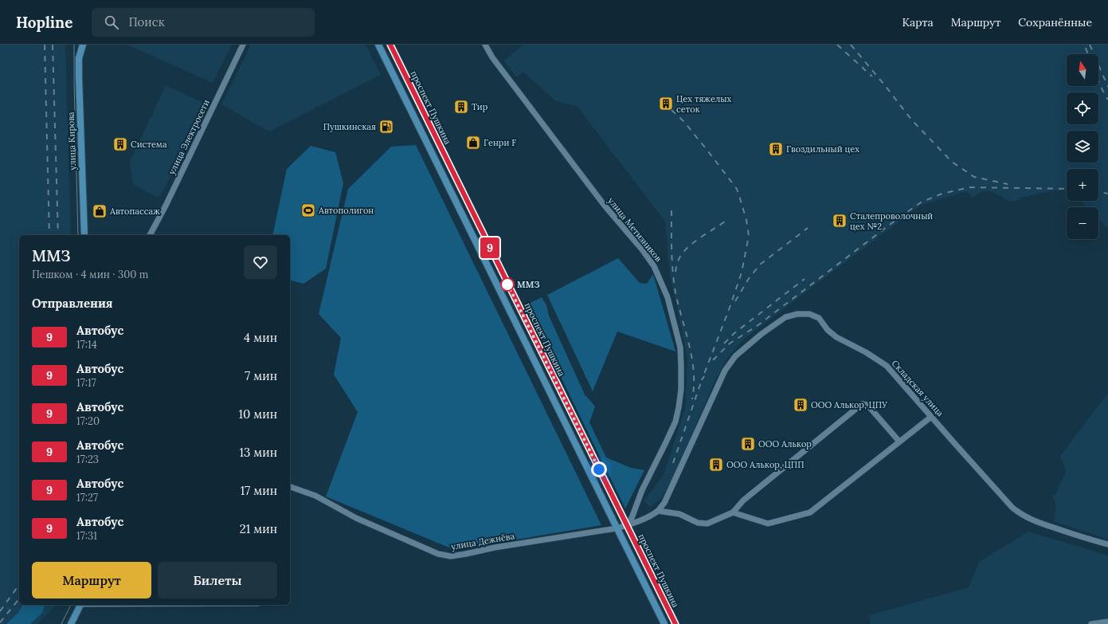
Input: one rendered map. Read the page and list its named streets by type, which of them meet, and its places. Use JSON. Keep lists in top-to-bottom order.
{
  "streets": {
    "main road": ["проспект Пушкина", "улица Кирова"],
    "street": [
      "улица Электросети",
      "улица Метизников",
      "Складская улица",
      "улица Дежнёва"
    ]
  },
  "crossings": [
    ["проспект Пушкина", "улица Метизников"],
    ["проспект Пушкина", "Складская улица"],
    ["проспект Пушкина", "улица Дежнёва"],
    ["улица Метизников", "Складская улица"],
    ["улица Метизников", "улица Дежнёва"],
    ["Складская улица", "улица Дежнёва"]
  ],
  "places": {
    "building": [
      "Цех тяжелых сеток",
      "Тир",
      "Система",
      "Гвоздильный цех",
      "Сталепроволочный цех №2",
      "ООО Алькор, ЦПУ",
      "ООО Алькор",
      "ООО Алькор, ЦПП"
    ],
    "fuel station": ["Пушкинская"],
    "shop": ["Генри F", "Автопассаж"],
    "sports": ["Автополигон"],
    "other": ["ММЗ"]
  },
  "lines": ["bus line 9"],
  "north": "top",
  "page": {
    "header": "Hopline",
    "search": "Поиск",
    "nav": ["Карта", "Маршрут", "Сохранённые"],
    "on_map": "9",
    "map_buttons": ["+", "−"],
    "heading": [
      ["ММЗ", "Пешком · 4 мин · 300 m"],
      "Отправления"
    ],
    "list": [
      {
        "mark": "9",
        "name": "Автобус",
        "note": "17:14",
        "value": "4 мин"
      },
      {
        "mark": "9",
        "name": "Автобус",
        "note": "17:17",
        "value": "7 мин"
      },
      {
        "mark": "9",
        "name": "Автобус",
        "note": "17:20",
        "value": "10 мин"
      },
      {
        "mark": "9",
        "name": "Автобус",
        "note": "17:23",
        "value": "13 мин"
      },
      {
        "mark": "9",
        "name": "Автобус",
        "note": "17:27",
        "value": "17 мин"
      },
      {
        "mark": "9",
        "name": "Автобус",
        "note": "17:31",
        "value": "21 мин"
      }
    ],
    "buttons": ["Маршрут", "Билеты"]
  }
}
